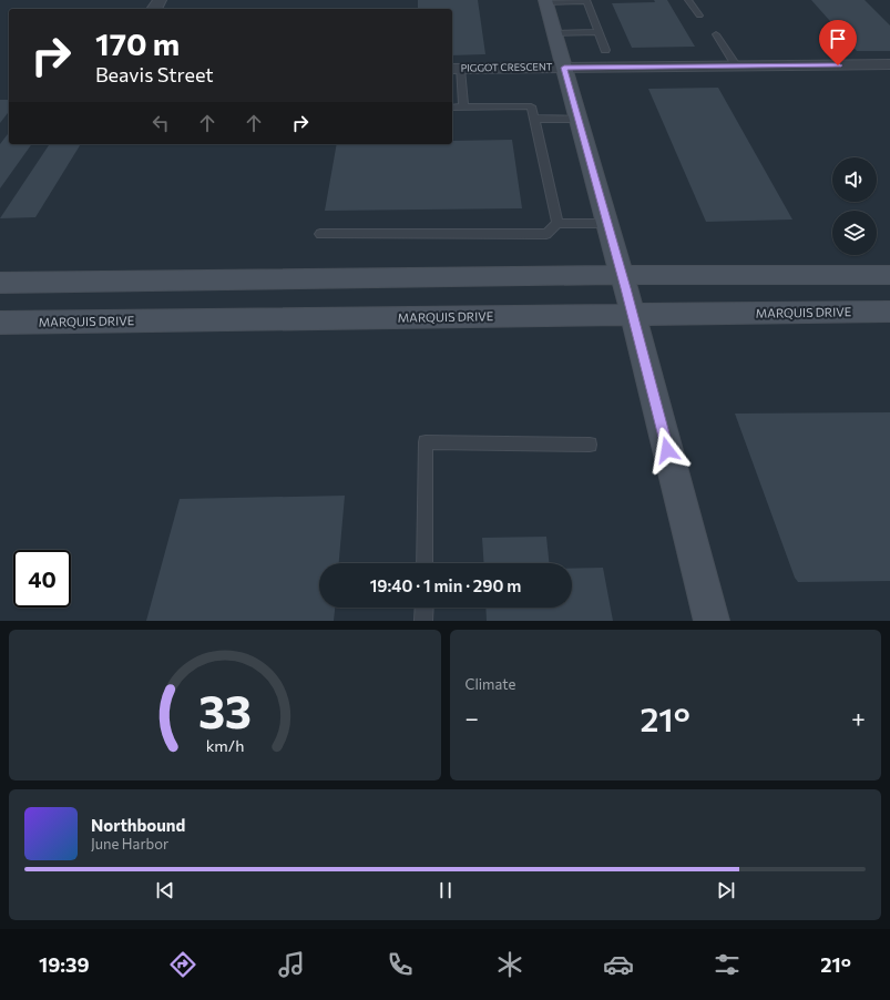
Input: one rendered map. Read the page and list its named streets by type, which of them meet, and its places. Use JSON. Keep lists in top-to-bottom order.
{
  "streets": {
    "main road": ["MARQUIS DRIVE"],
    "street": ["PIGGOT CRESCENT"]
  },
  "page": {
    "turn": ["170 m", "Beavis Street"],
    "limit": "40",
    "trip": "19:40 · 1 min · 290 m",
    "tile": "Climate",
    "heat": ["−", "21°", "+"],
    "song": ["Northbound", "June Harbor"],
    "tabs": ["19:39", "21°"],
    "gauge": ["33", "km/h"]
  }
}
